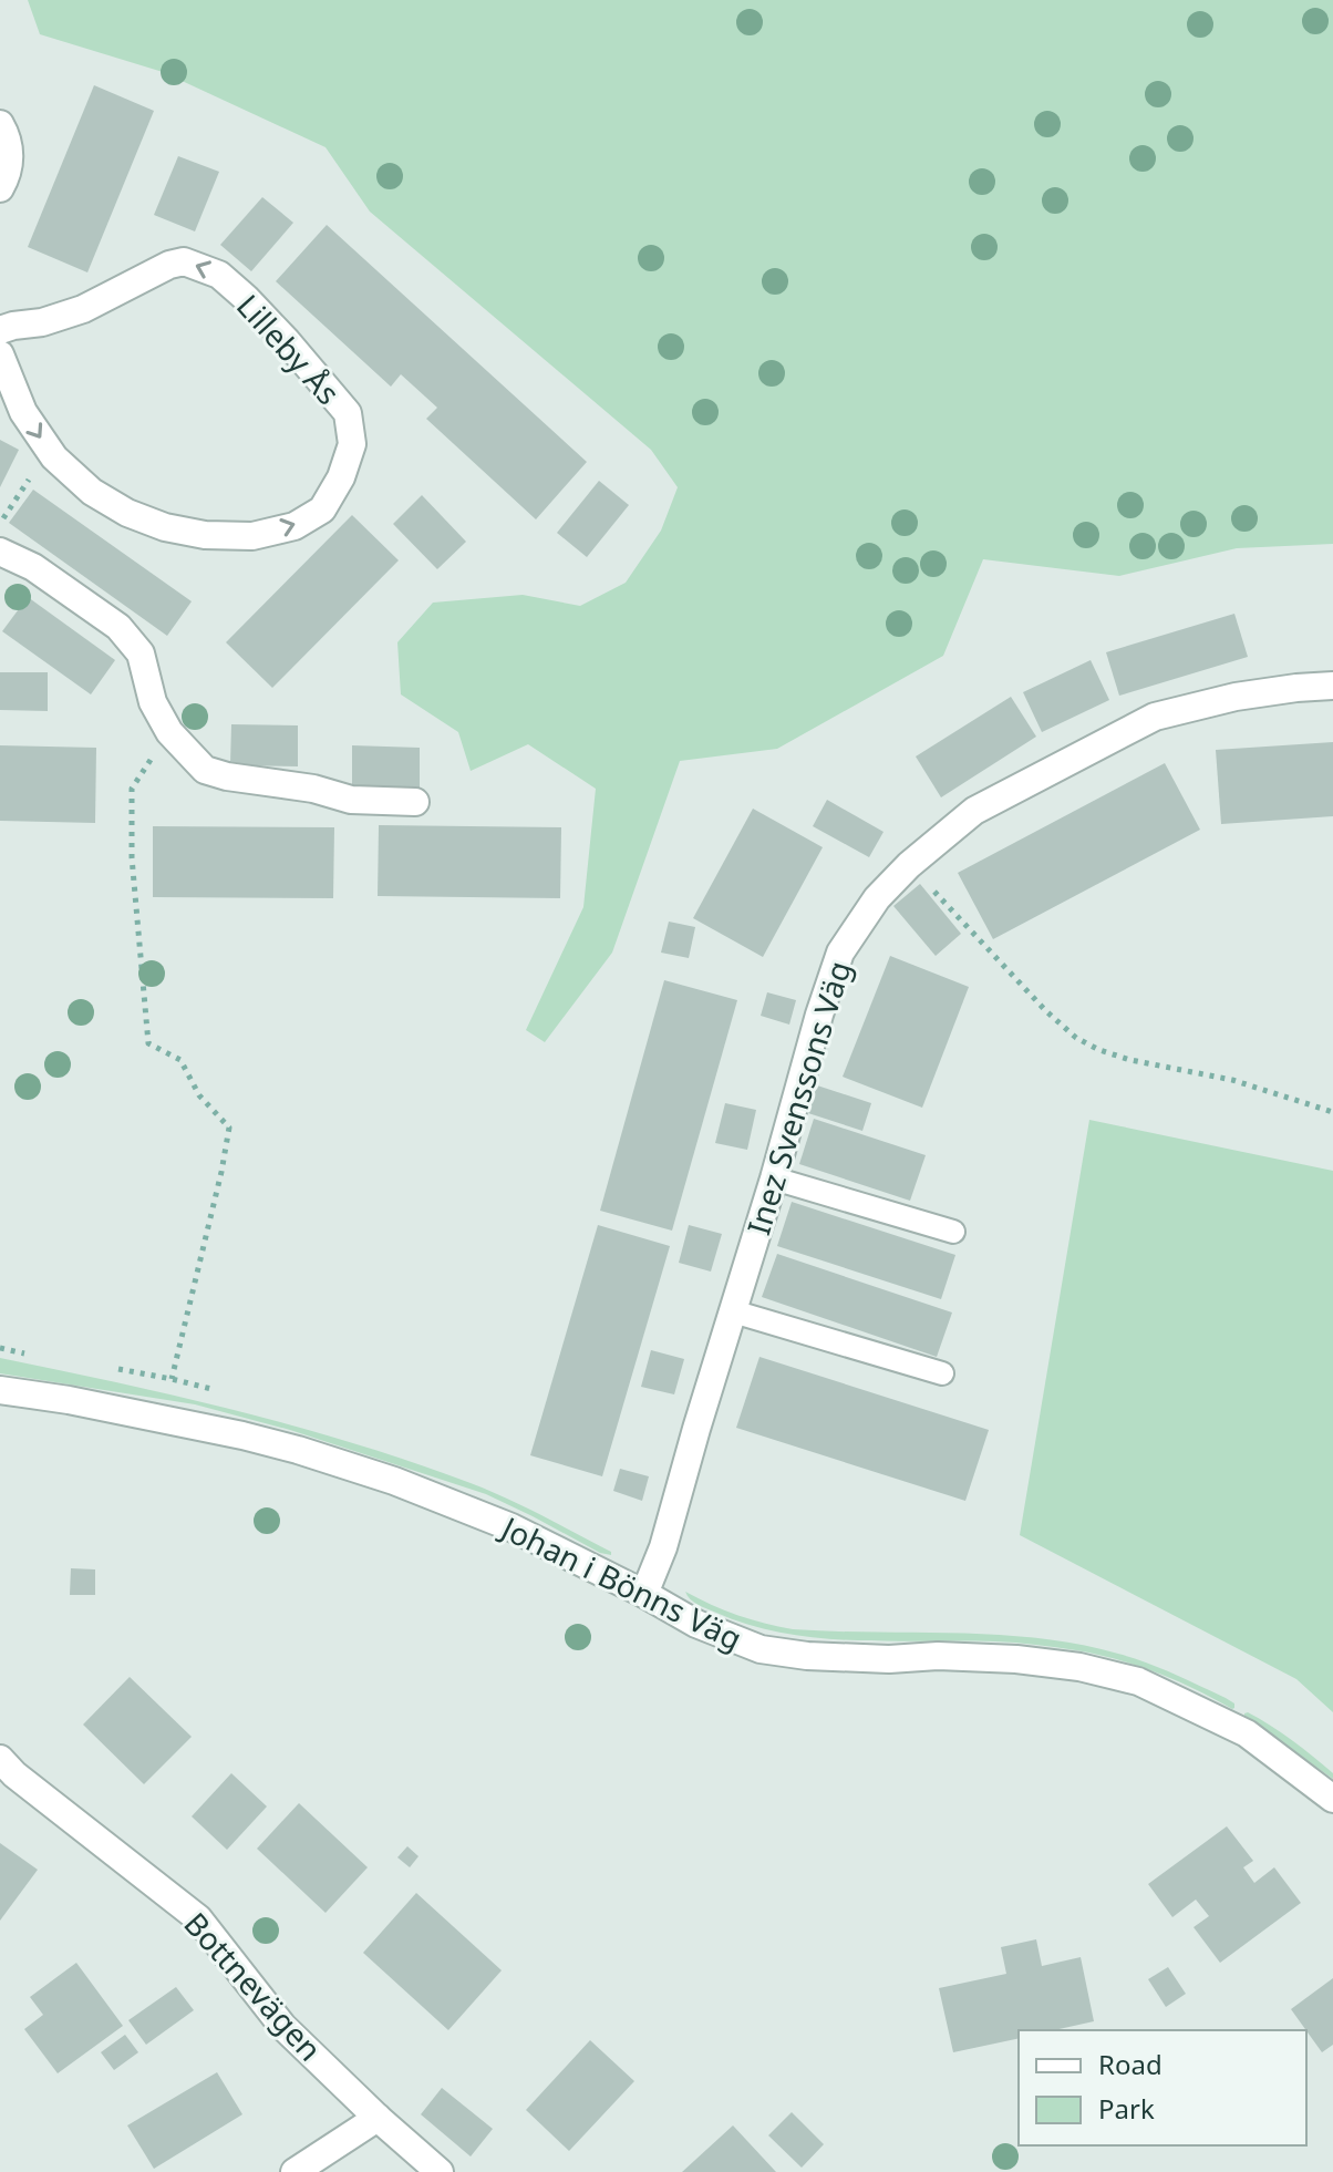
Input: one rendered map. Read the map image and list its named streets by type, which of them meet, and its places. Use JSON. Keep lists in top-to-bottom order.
{
  "streets": {
    "street": [
      "Lilleby Ås",
      "Inez Svenssons Väg",
      "Johan i Bönns Väg",
      "Bottnevägen"
    ]
  },
  "crossings": [
    ["Inez Svenssons Väg", "Johan i Bönns Väg"]
  ],
  "legend": ["Road", "Park"]
}
